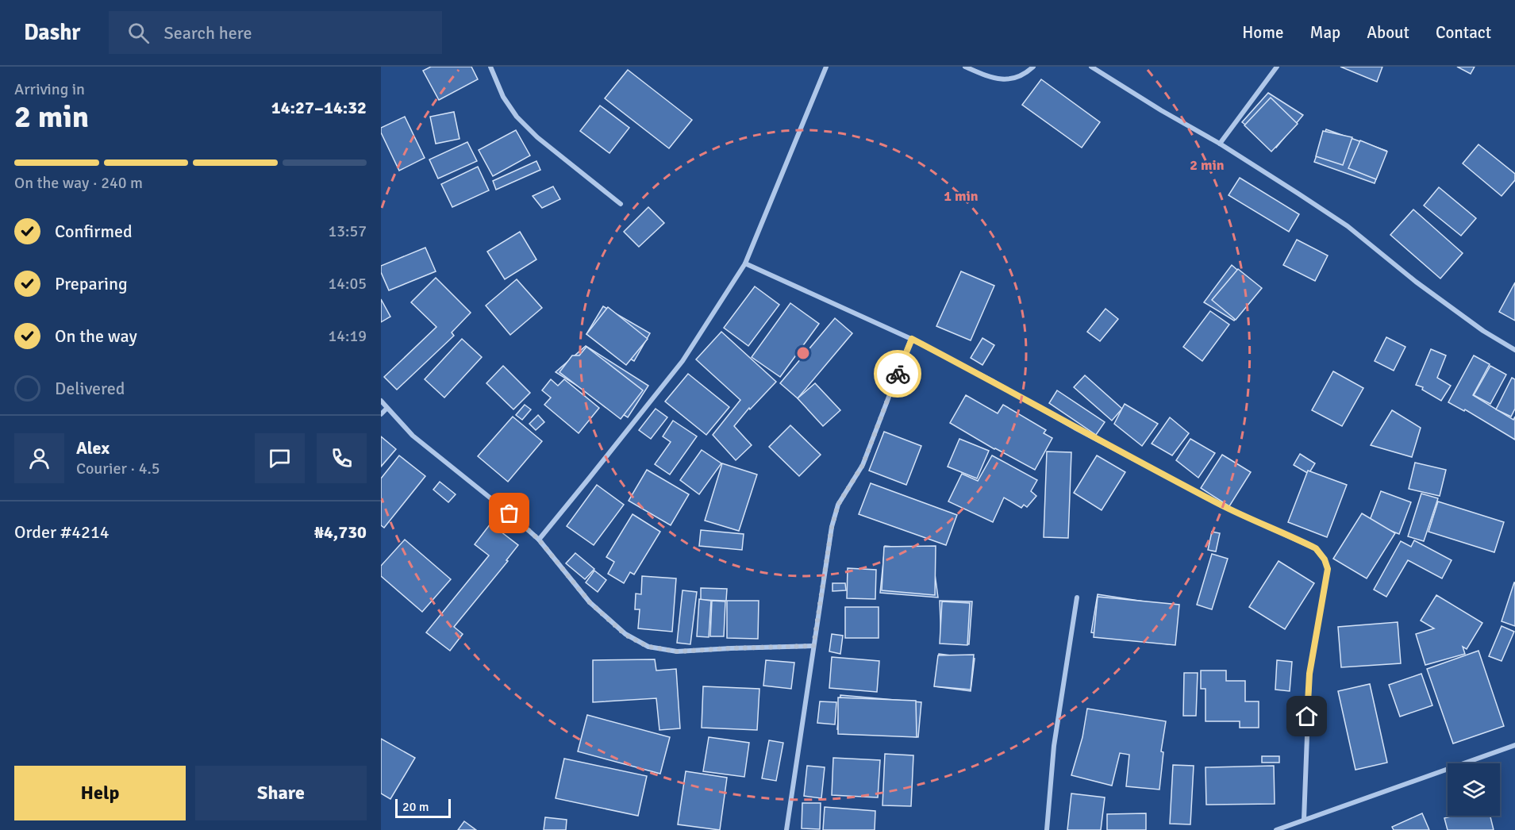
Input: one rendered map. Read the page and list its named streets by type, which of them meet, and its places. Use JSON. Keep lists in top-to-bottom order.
{
  "scale_bar": "20 m",
  "page": {
    "header": "Dashr",
    "search": "Search here",
    "nav": [
      "Home",
      "Map",
      "About",
      "Contact"
    ],
    "heading": ["2 min", "Arriving in", "14:27–14:32"],
    "panel": [
      "Alex",
      "Courier · 4.5",
      "Order #4214",
      "₦4,730"
    ],
    "bar": "On the way · 240 m",
    "list": [
      ["Confirmed", "13:57"],
      ["Preparing", "14:05"],
      ["On the way", "14:19"],
      "Delivered"
    ],
    "buttons": ["Help", "Share"],
    "scale": "20 m"
  },
  "rings": ["2 min", "1 min"]
}
